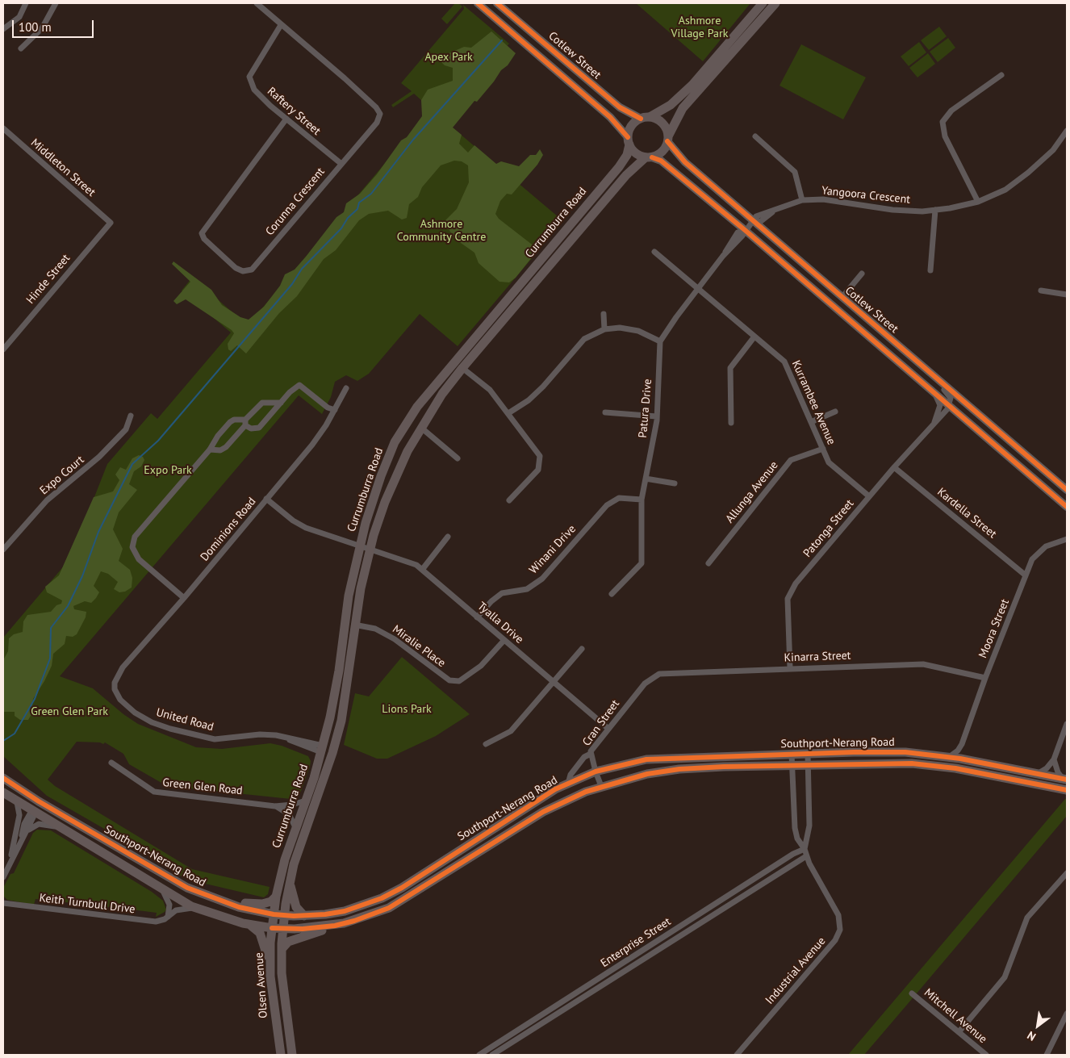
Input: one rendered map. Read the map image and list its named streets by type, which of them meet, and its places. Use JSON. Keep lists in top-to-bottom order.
{
  "streets": {
    "main road": [
      "Cotlew Street",
      "Currumburra Road",
      "Southport-Nerang Road",
      "Olsen Avenue"
    ],
    "street": [
      "Raftery Street",
      "Middleton Street",
      "Yangoora Crescent",
      "Corunna Crescent",
      "Hinde Street",
      "Kurrambee Avenue",
      "Patura Drive",
      "Expo Court",
      "Allunga Avenue",
      "Kardella Street",
      "Patonga Street",
      "Dominions Road",
      "Winani Drive",
      "Tyalla Drive",
      "Moora Street",
      "Miralie Place",
      "Kinarra Street",
      "United Road",
      "Cran Street",
      "Green Glen Road",
      "Keith Turnbull Drive",
      "Enterprise Street",
      "Industrial Avenue",
      "Mitchell Avenue"
    ]
  },
  "crossings": [
    ["Cotlew Street", "Yangoora Crescent"],
    ["Cotlew Street", "Currumburra Road"],
    ["Cotlew Street", "Patonga Street"],
    ["Raftery Street", "Corunna Crescent"],
    ["Middleton Street", "Hinde Street"],
    ["Currumburra Road", "Tyalla Drive"],
    ["Currumburra Road", "Miralie Place"],
    ["Currumburra Road", "United Road"],
    ["Currumburra Road", "Southport-Nerang Road"],
    ["Currumburra Road", "Green Glen Road"],
    ["Currumburra Road", "Olsen Avenue"],
    ["Kurrambee Avenue", "Allunga Avenue"],
    ["Kurrambee Avenue", "Patonga Street"],
    ["Patura Drive", "Winani Drive"],
    ["Kardella Street", "Patonga Street"],
    ["Kardella Street", "Moora Street"],
    ["Patonga Street", "Kinarra Street"],
    ["Dominions Road", "Tyalla Drive"],
    ["Dominions Road", "United Road"],
    ["Winani Drive", "Tyalla Drive"],
    ["Tyalla Drive", "Miralie Place"],
    ["Tyalla Drive", "Cran Street"],
    ["Moora Street", "Kinarra Street"],
    ["Moora Street", "Southport-Nerang Road"],
    ["Kinarra Street", "Cran Street"],
    ["Cran Street", "Southport-Nerang Road"],
    ["Southport-Nerang Road", "Keith Turnbull Drive"],
    ["Southport-Nerang Road", "Industrial Avenue"],
    ["Southport-Nerang Road", "Olsen Avenue"],
    ["Enterprise Street", "Industrial Avenue"]
  ],
  "parks": [
    "Ashmore Village Park",
    "Apex Park",
    "Ashmore Community Centre",
    "Expo Park",
    "Lions Park",
    "Green Glen Park"
  ],
  "scale_bar": "100 m",
  "north": "bottom left"
}
